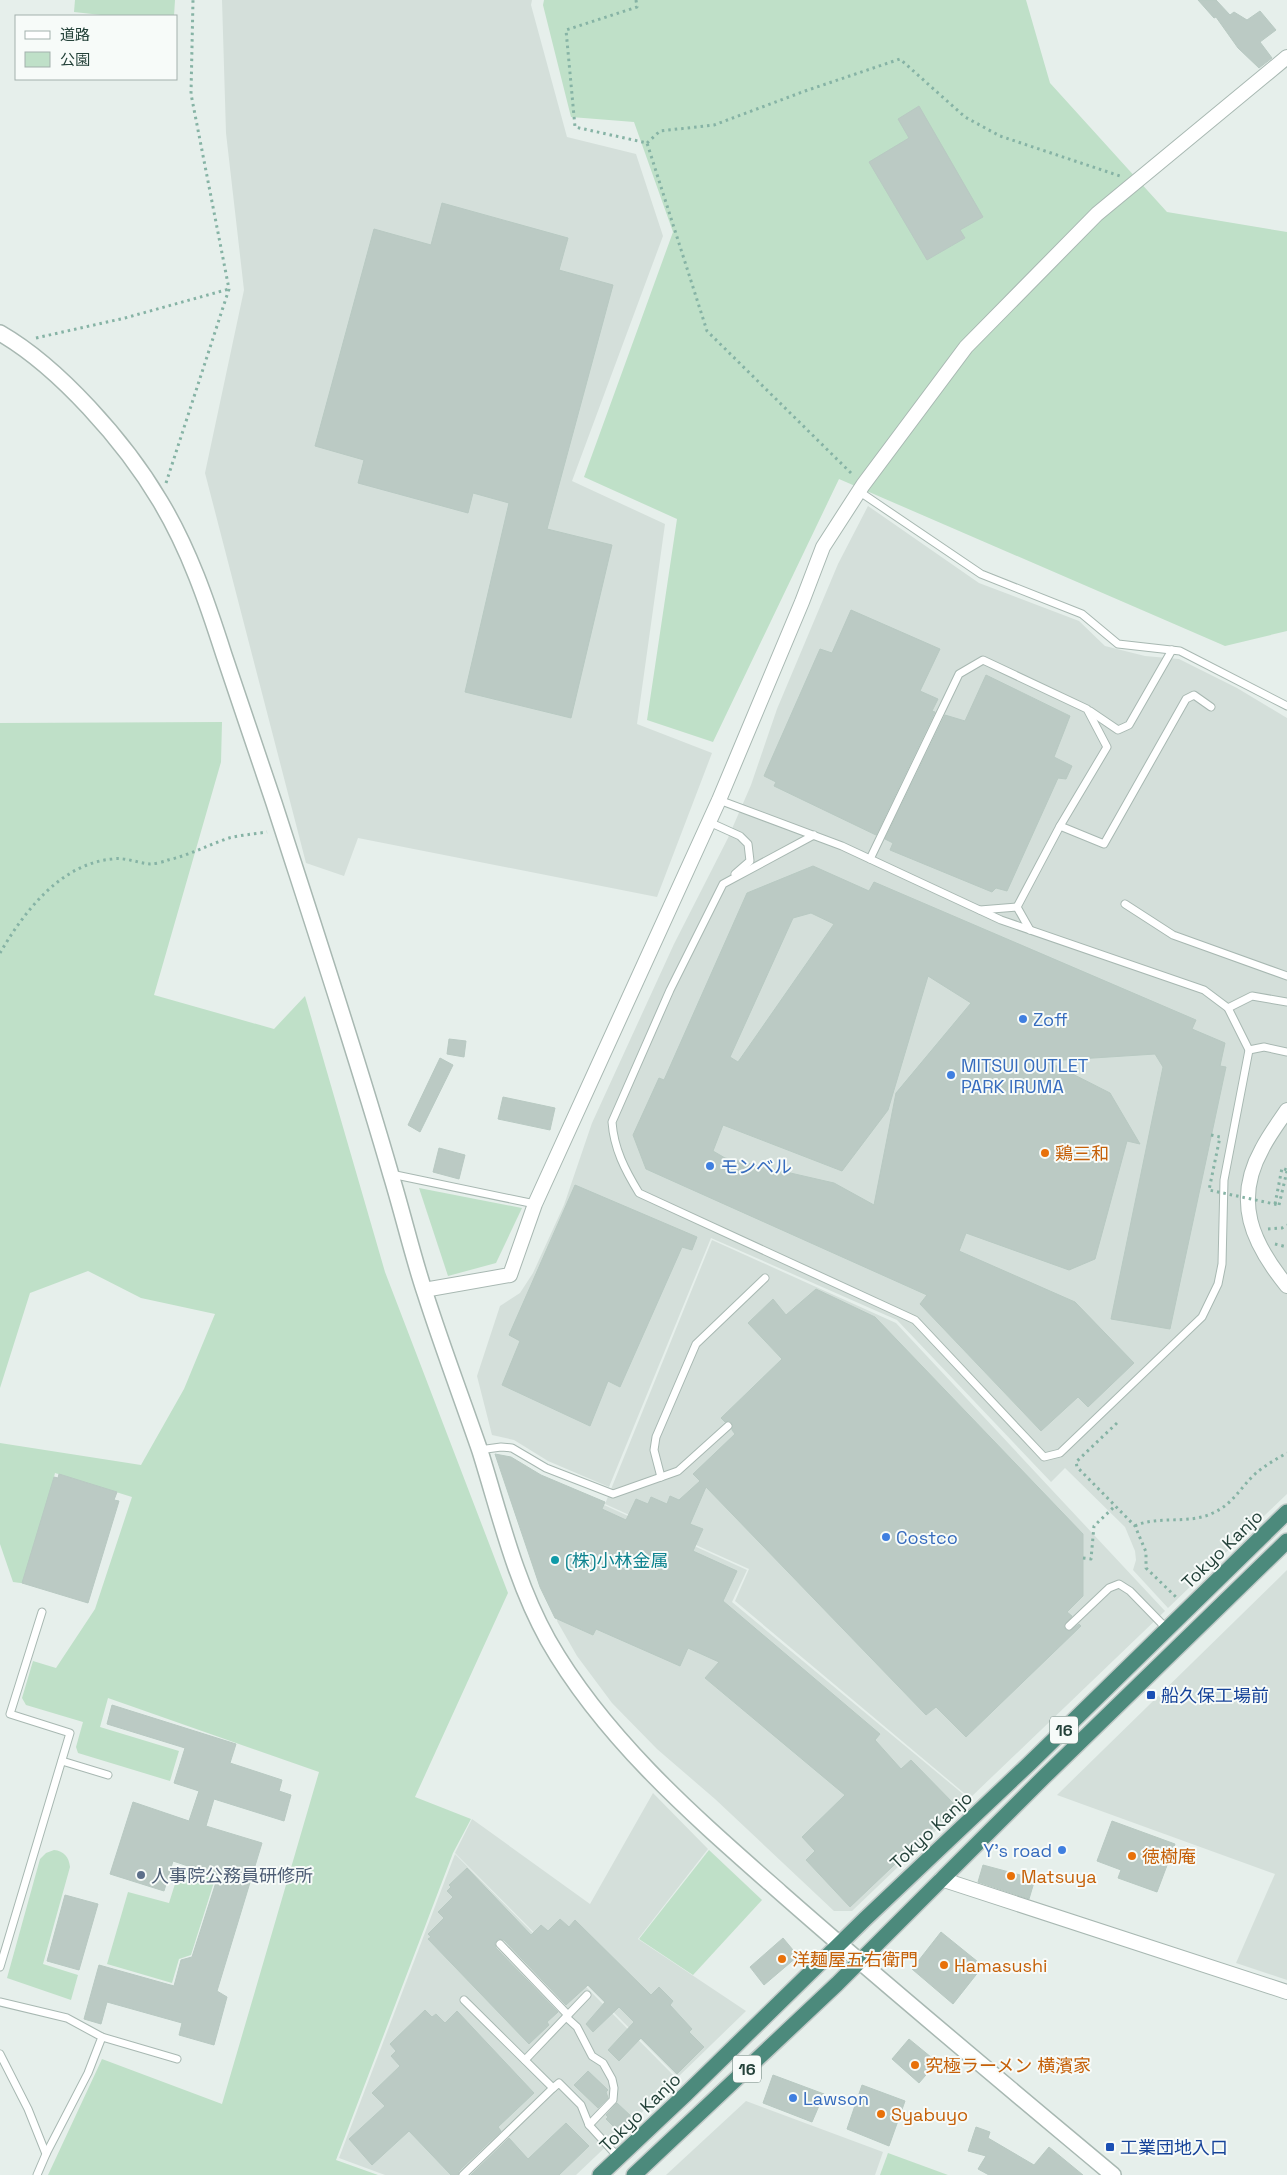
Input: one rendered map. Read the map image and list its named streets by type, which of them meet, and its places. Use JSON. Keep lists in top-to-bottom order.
{
  "streets": {
    "highway": ["Tokyo Kanjo", "16"]
  },
  "places": {
    "other": [
      "Zoff",
      "MITSUI OUTLET PARK IRUMA",
      "鶏三和",
      "モンベル",
      "Costco",
      "(株)小林金属",
      "Y's road",
      "徳樹庵",
      "人事院公務員研修所",
      "Matsuya",
      "洋麺屋五右衛門",
      "Hamasushi",
      "究極ラーメン 横濱家",
      "Lawson",
      "Syabuyo"
    ],
    "transit": ["船久保工場前", "工業団地入口"]
  },
  "legend": ["道路", "公園"]
}
